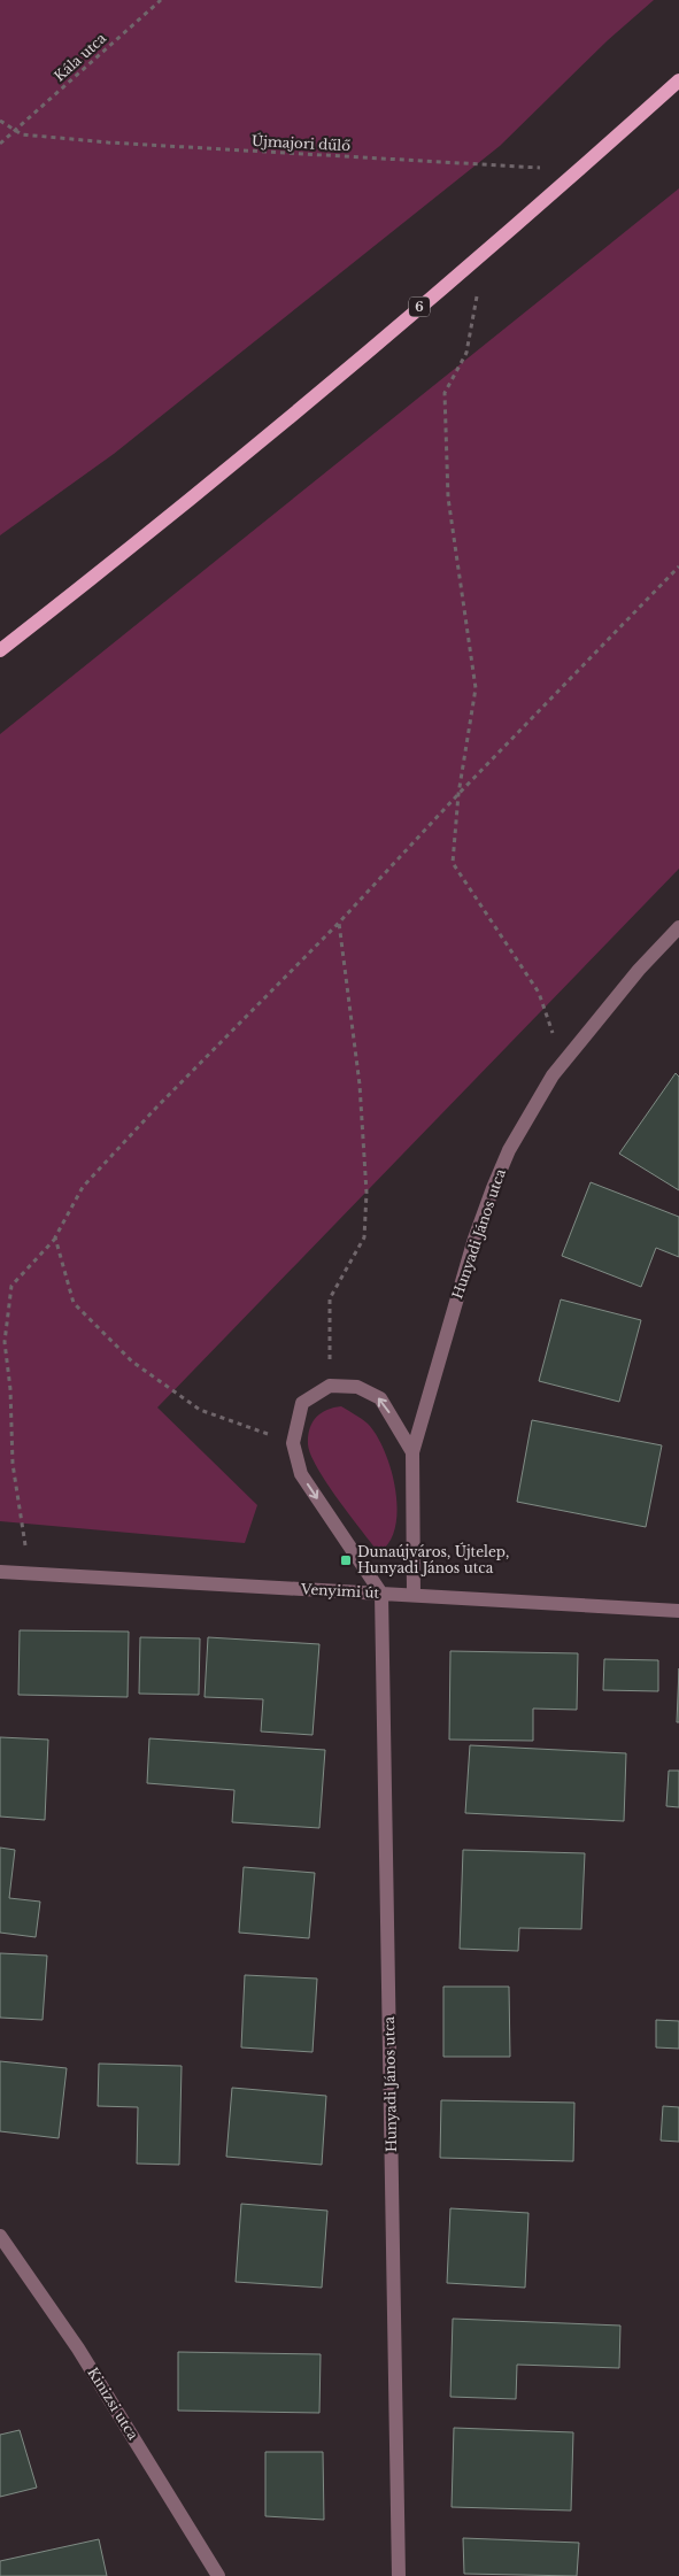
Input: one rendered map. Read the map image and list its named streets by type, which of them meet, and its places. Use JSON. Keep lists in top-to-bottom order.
{
  "streets": {
    "main road": ["6"],
    "street": ["Hunyadi János utca", "Venyimi út", "Kinizsi utca"],
    "path": ["Kála utca", "Újmajori dűlő"]
  },
  "crossings": [
    ["Kála utca", "Újmajori dűlő"],
    ["Újmajori dűlő", "6"],
    ["Hunyadi János utca", "Venyimi út"]
  ],
  "places": {
    "transit": ["Dunaújváros, Újtelep, Hunyadi János utca"]
  }
}
